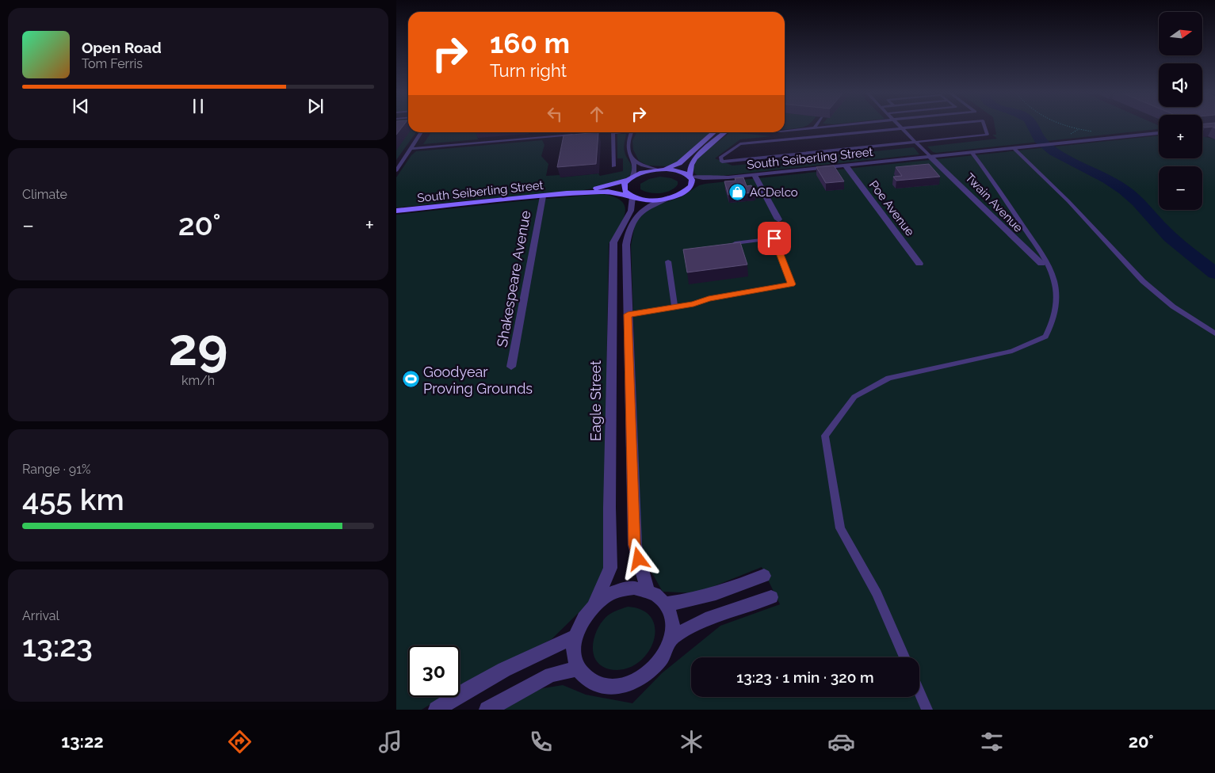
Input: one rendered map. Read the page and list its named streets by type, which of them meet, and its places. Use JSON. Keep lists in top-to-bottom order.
{
  "streets": {
    "main road": ["South Seiberling Street"],
    "street": [
      "Twain Avenue",
      "Poe Avenue",
      "Shakespeare Avenue",
      "Eagle Street"
    ]
  },
  "crossings": [
    ["South Seiberling Street", "Twain Avenue"],
    ["South Seiberling Street", "Poe Avenue"],
    ["South Seiberling Street", "Shakespeare Avenue"],
    ["South Seiberling Street", "Eagle Street"]
  ],
  "places": {
    "shop": ["ACDelco"],
    "sports": ["Goodyear Proving Grounds"]
  },
  "north": "right",
  "page": {
    "map_buttons": ["+", "−"],
    "turn": ["160 m", "Turn right"],
    "song": ["Open Road", "Tom Ferris"],
    "tile": [
      "Climate",
      ["29", "km/h"],
      ["Range · 91%", "455 km"],
      ["Arrival", "13:23"]
    ],
    "heat": ["−", "20°", "+"],
    "limit": "30",
    "trip": "13:23 · 1 min · 320 m",
    "tabs": ["13:22", "20°"]
  }
}
